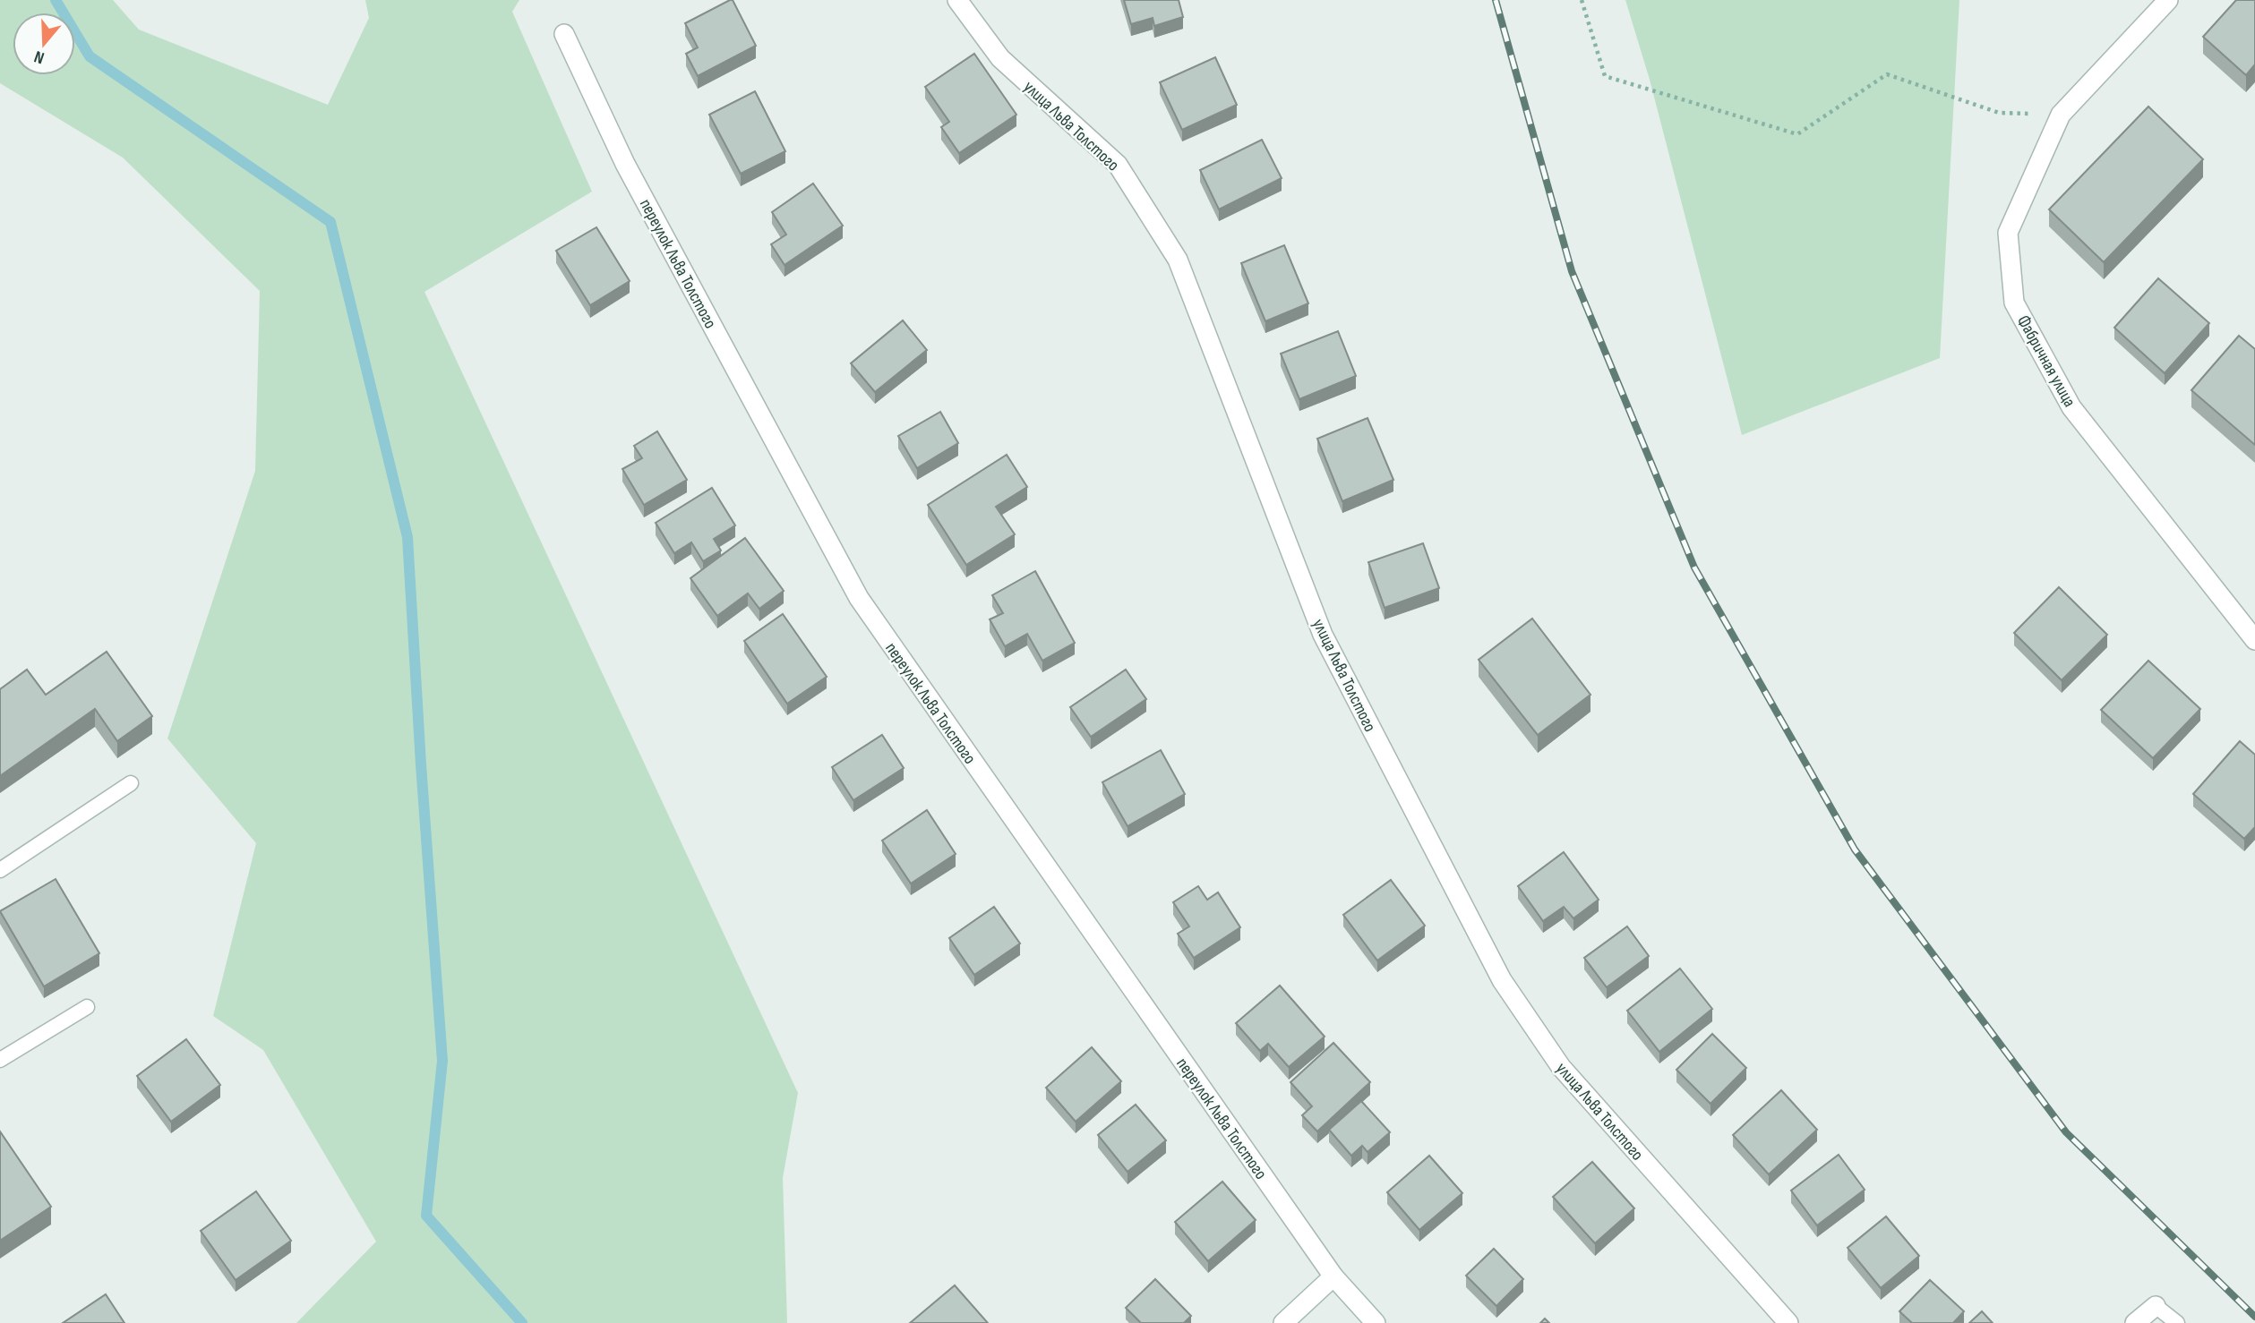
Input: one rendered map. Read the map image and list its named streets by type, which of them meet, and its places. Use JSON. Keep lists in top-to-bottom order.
{
  "streets": {
    "street": ["улица Льва Толстого", "переулок Льва Толстого", "Фабричная улица"]
  },
  "north": "bottom"
}
